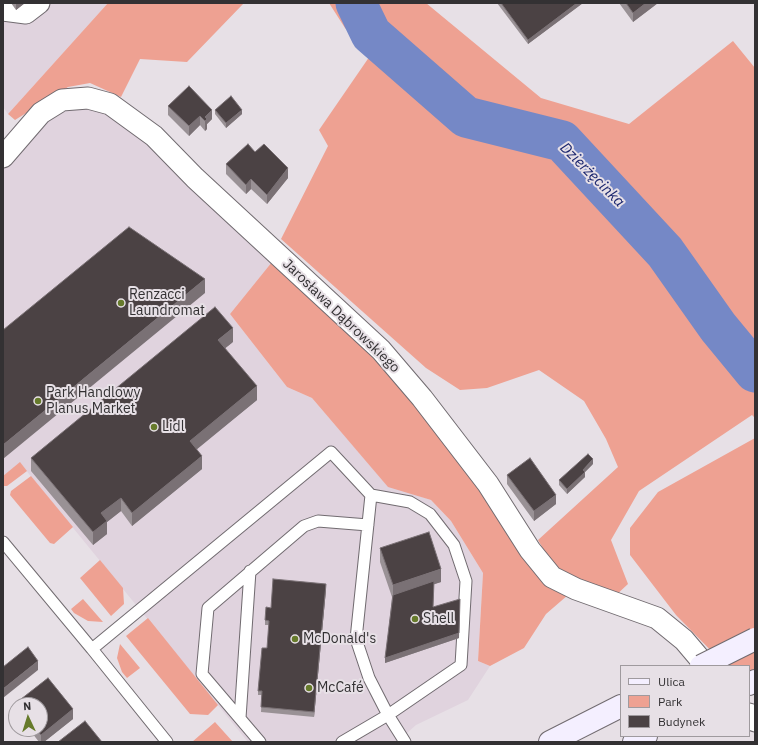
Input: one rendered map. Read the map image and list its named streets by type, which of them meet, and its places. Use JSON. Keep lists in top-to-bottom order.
{
  "streets": {
    "street": ["Jarosława Dąbrowskiego"]
  },
  "water": ["Dzierżęcinka"],
  "places": [
    "Renzacci Laundromat",
    "Park Handlowy Planus Market",
    "Lidl",
    "Shell",
    "McDonald's",
    "McCafé"
  ],
  "legend": ["Ulica", "Park", "Budynek"],
  "north": "top"
}
